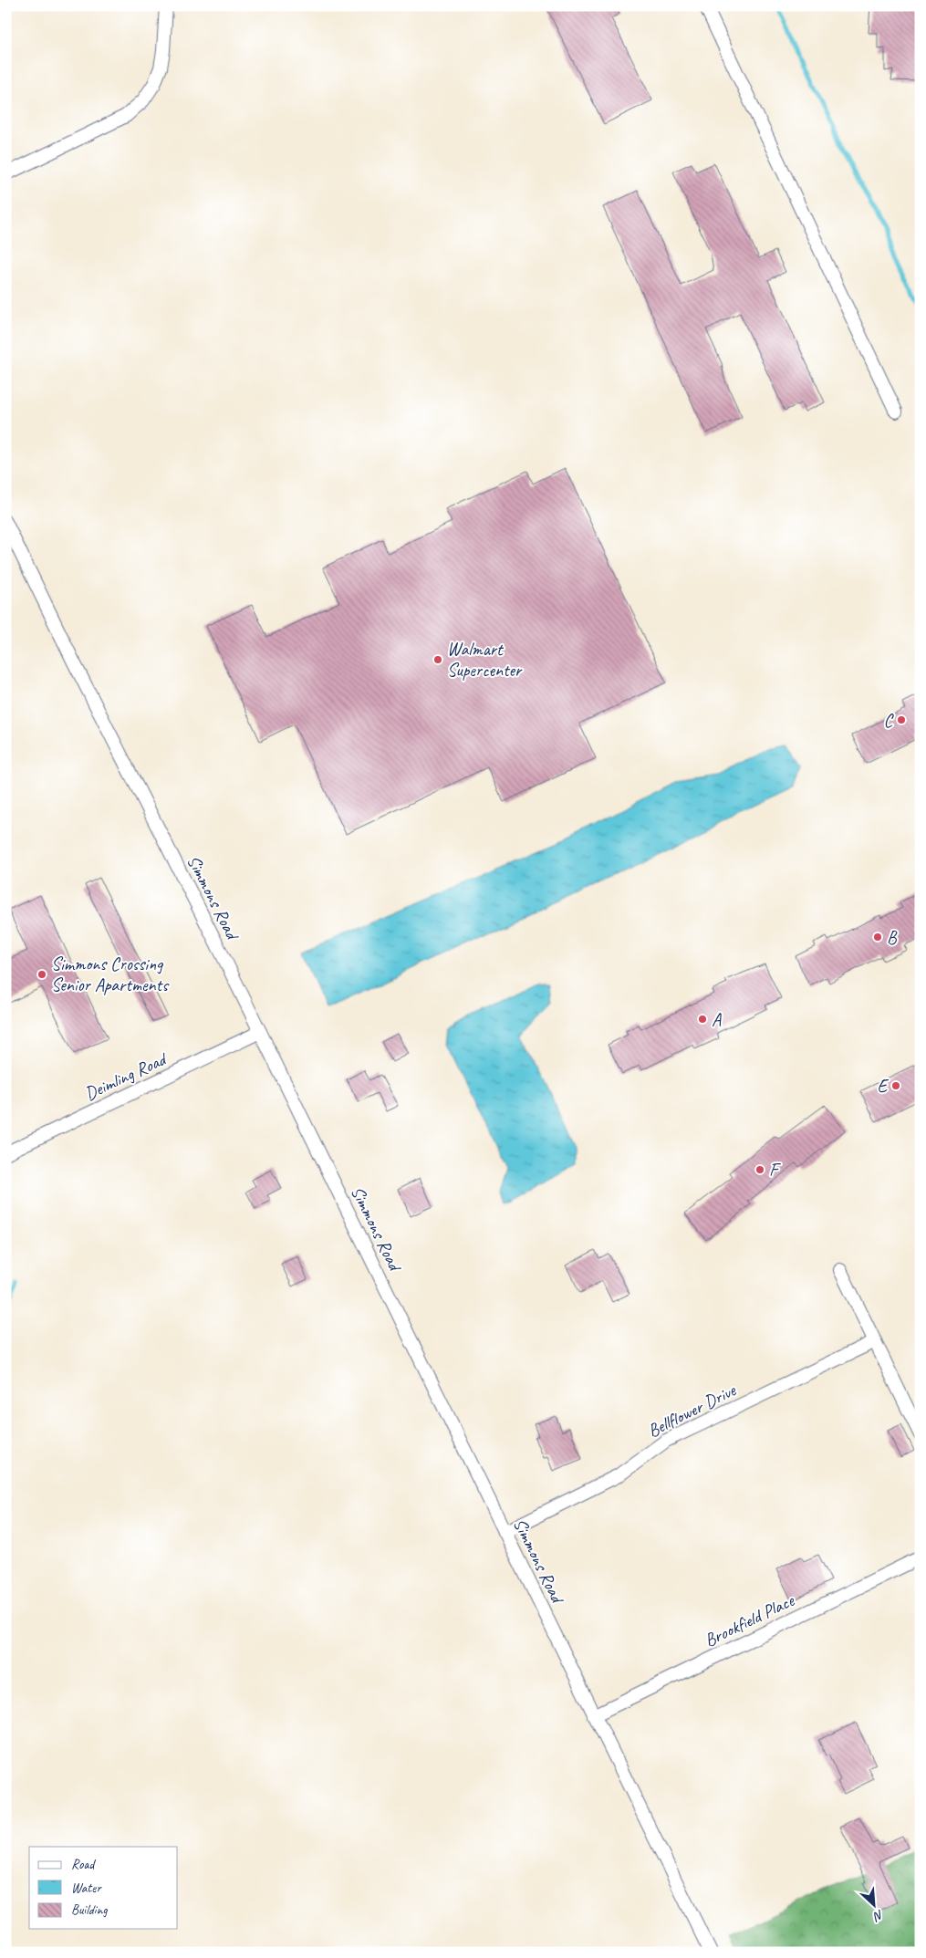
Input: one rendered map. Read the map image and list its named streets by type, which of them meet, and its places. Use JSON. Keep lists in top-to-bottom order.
{
  "streets": {
    "street": [
      "Simmons Road",
      "Deimling Road",
      "Bellflower Drive",
      "Brookfield Place"
    ]
  },
  "crossings": [
    ["Simmons Road", "Deimling Road"],
    ["Simmons Road", "Bellflower Drive"],
    ["Simmons Road", "Brookfield Place"]
  ],
  "places": [
    "Walmart Supercenter",
    "C",
    "B",
    "Simmons Crossing Senior Apartments",
    "A",
    "E",
    "F"
  ],
  "legend": ["Road", "Water", "Building"],
  "north": "bottom right"
}
